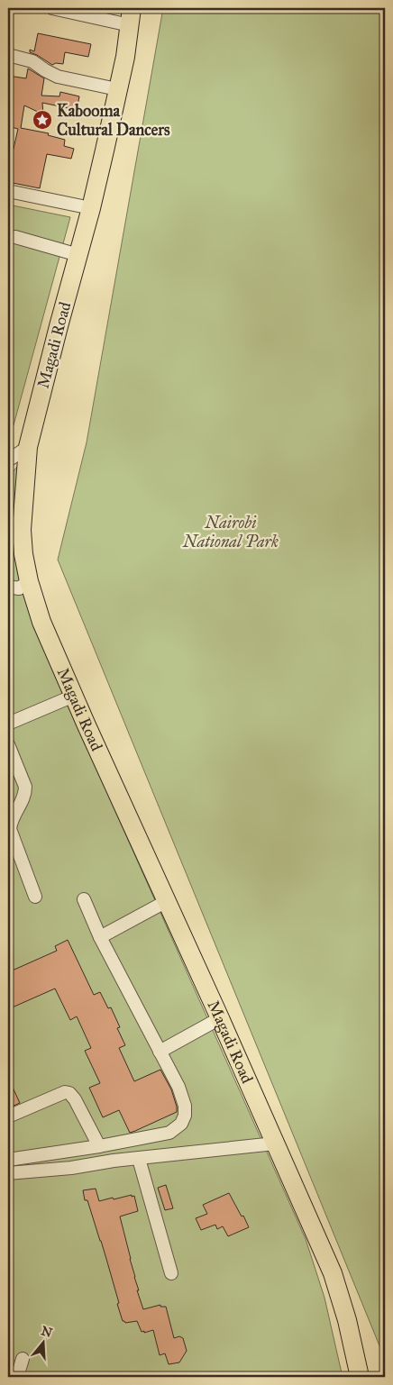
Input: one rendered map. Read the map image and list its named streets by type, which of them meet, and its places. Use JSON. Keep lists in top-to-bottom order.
{
  "streets": {
    "highway": ["Magadi Road"]
  },
  "parks": ["Nairobi National Park"],
  "places": {
    "place": ["Kabooma Cultural Dancers"]
  },
  "north": "top"
}
